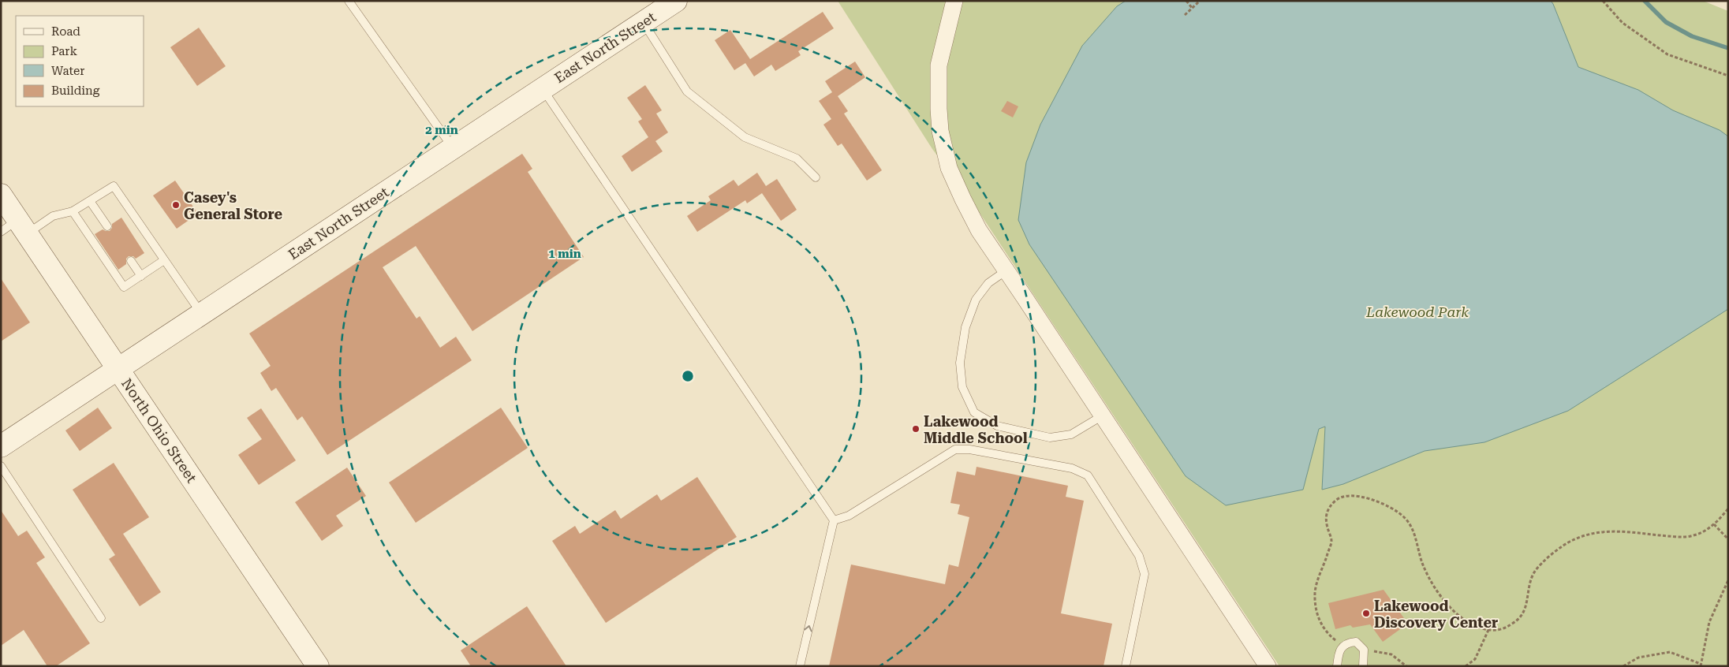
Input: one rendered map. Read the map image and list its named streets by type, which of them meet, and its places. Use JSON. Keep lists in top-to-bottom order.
{
  "streets": {
    "street": ["East North Street", "North Ohio Street"]
  },
  "crossings": [
    ["East North Street", "North Ohio Street"]
  ],
  "parks": ["Lakewood Park"],
  "places": ["Casey's General Store", "Lakewood Middle School", "Lakewood Discovery Center"],
  "legend": [
    "Road",
    "Park",
    "Water",
    "Building"
  ],
  "rings": ["2 min", "1 min"]
}
